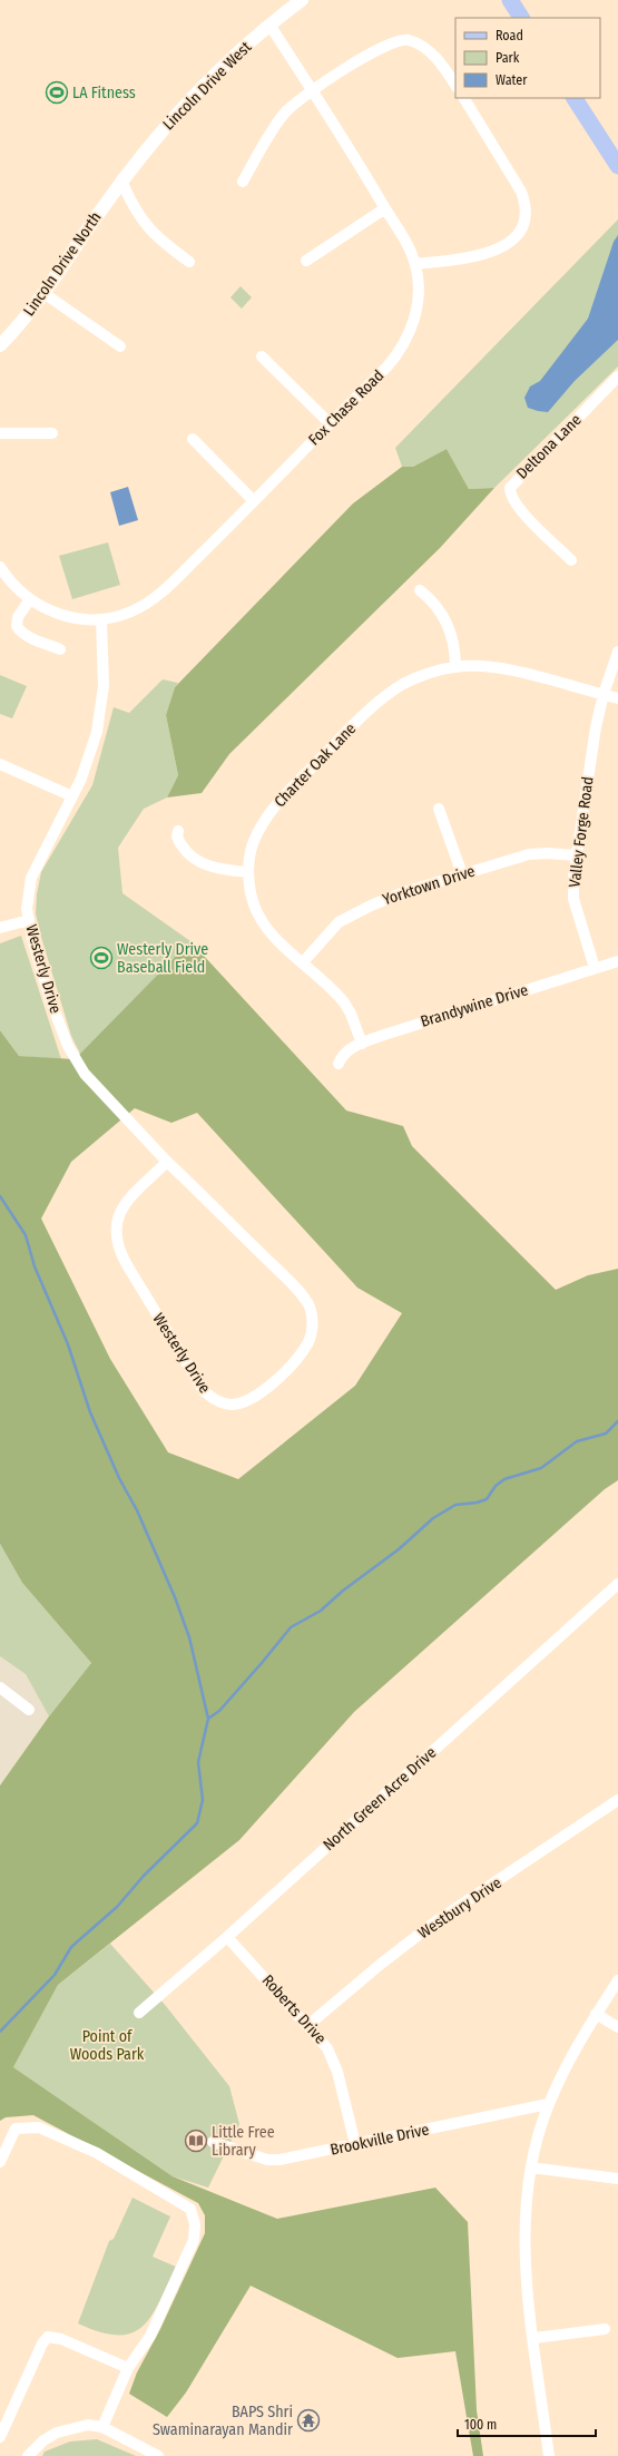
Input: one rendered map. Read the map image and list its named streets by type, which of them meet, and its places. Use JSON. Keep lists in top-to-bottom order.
{
  "streets": {
    "street": [
      "Lincoln Drive West",
      "Lincoln Drive North",
      "Fox Chase Road",
      "Deltona Lane",
      "Charter Oak Lane",
      "Valley Forge Road",
      "Yorktown Drive",
      "Westerly Drive",
      "Brandywine Drive",
      "North Green Acre Drive",
      "Westbury Drive",
      "Roberts Drive",
      "Brookville Drive"
    ]
  },
  "crossings": [
    ["Lincoln Drive West", "Lincoln Drive North"],
    ["Lincoln Drive West", "Fox Chase Road"],
    ["Fox Chase Road", "Westerly Drive"],
    ["Charter Oak Lane", "Valley Forge Road"],
    ["Charter Oak Lane", "Yorktown Drive"],
    ["Charter Oak Lane", "Brandywine Drive"],
    ["Valley Forge Road", "Yorktown Drive"],
    ["Valley Forge Road", "Brandywine Drive"],
    ["North Green Acre Drive", "Roberts Drive"],
    ["Westbury Drive", "Roberts Drive"],
    ["Roberts Drive", "Brookville Drive"]
  ],
  "parks": ["Point of Woods Park"],
  "places": {
    "sports": ["LA Fitness", "Westerly Drive Baseball Field"],
    "library": ["Little Free Library"],
    "temple": ["BAPS Shri Swaminarayan Mandir"]
  },
  "legend": ["Road", "Park", "Water"],
  "scale_bar": "100 m"
}
